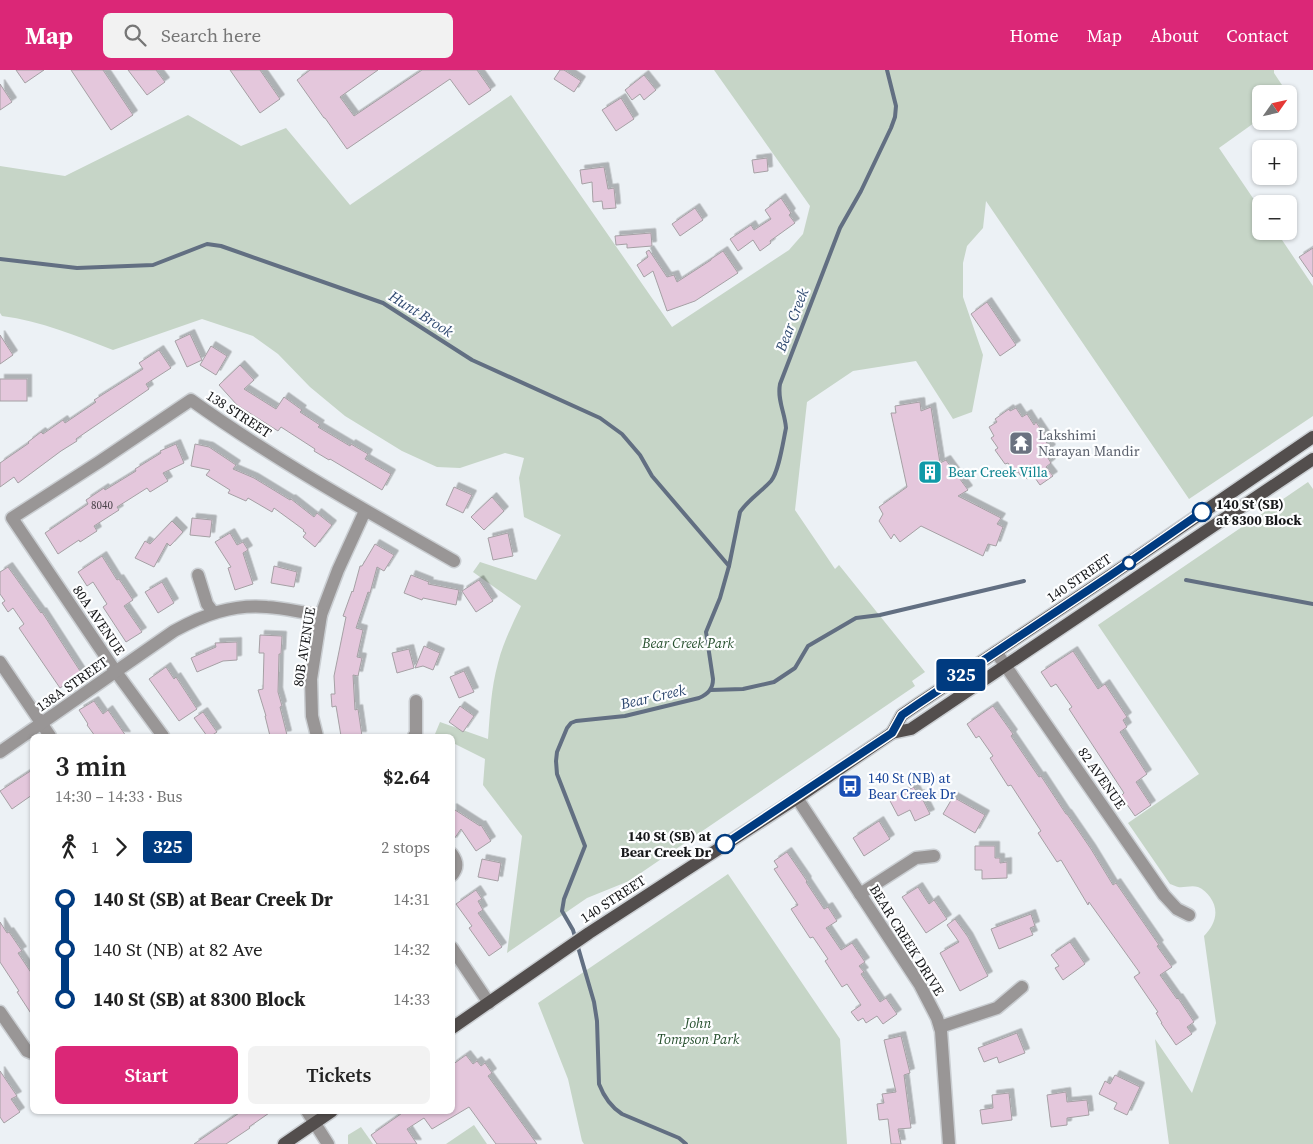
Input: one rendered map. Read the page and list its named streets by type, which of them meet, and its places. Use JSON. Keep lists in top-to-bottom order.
{
  "streets": {
    "main road": ["140 STREET"],
    "street": [
      "138 STREET",
      "80A AVENUE",
      "80B AVENUE",
      "138A STREET",
      "82 AVENUE",
      "BEAR CREEK DRIVE"
    ]
  },
  "crossings": [
    ["138 STREET", "80A AVENUE"],
    ["138 STREET", "80B AVENUE"],
    ["140 STREET", "82 AVENUE"],
    ["140 STREET", "BEAR CREEK DRIVE"],
    ["80A AVENUE", "138A STREET"],
    ["80B AVENUE", "138A STREET"]
  ],
  "water": ["Hunt Brook", "Bear Creek"],
  "parks": ["Bear Creek Park", "John Tompson Park"],
  "places": {
    "temple": ["Lakshimi Narayan Mandir"],
    "building": ["Bear Creek Villa"],
    "other": ["140 St (SB) at 8300 Block", "140 St (SB) at Bear Creek Dr"],
    "bus stop": ["140 St (NB) at Bear Creek Dr"]
  },
  "lines": ["bus line 325"],
  "house_numbers": ["8040"],
  "north": "top right",
  "page": {
    "header": "Map",
    "search": "Search here",
    "nav": [
      "Home",
      "Map",
      "About",
      "Contact"
    ],
    "on_map": "325",
    "map_buttons": ["+", "−"],
    "heading": ["3 min", "14:30 – 14:33 · Bus", "$2.64"],
    "legs": ["1", "325", "2 stops"],
    "list": [
      {
        "name": "140 St (SB) at Bear Creek Dr",
        "value": "14:31"
      },
      {
        "name": "140 St (NB) at 82 Ave",
        "value": "14:32"
      },
      {
        "name": "140 St (SB) at 8300 Block",
        "value": "14:33"
      }
    ],
    "buttons": ["Start", "Tickets"]
  }
}
